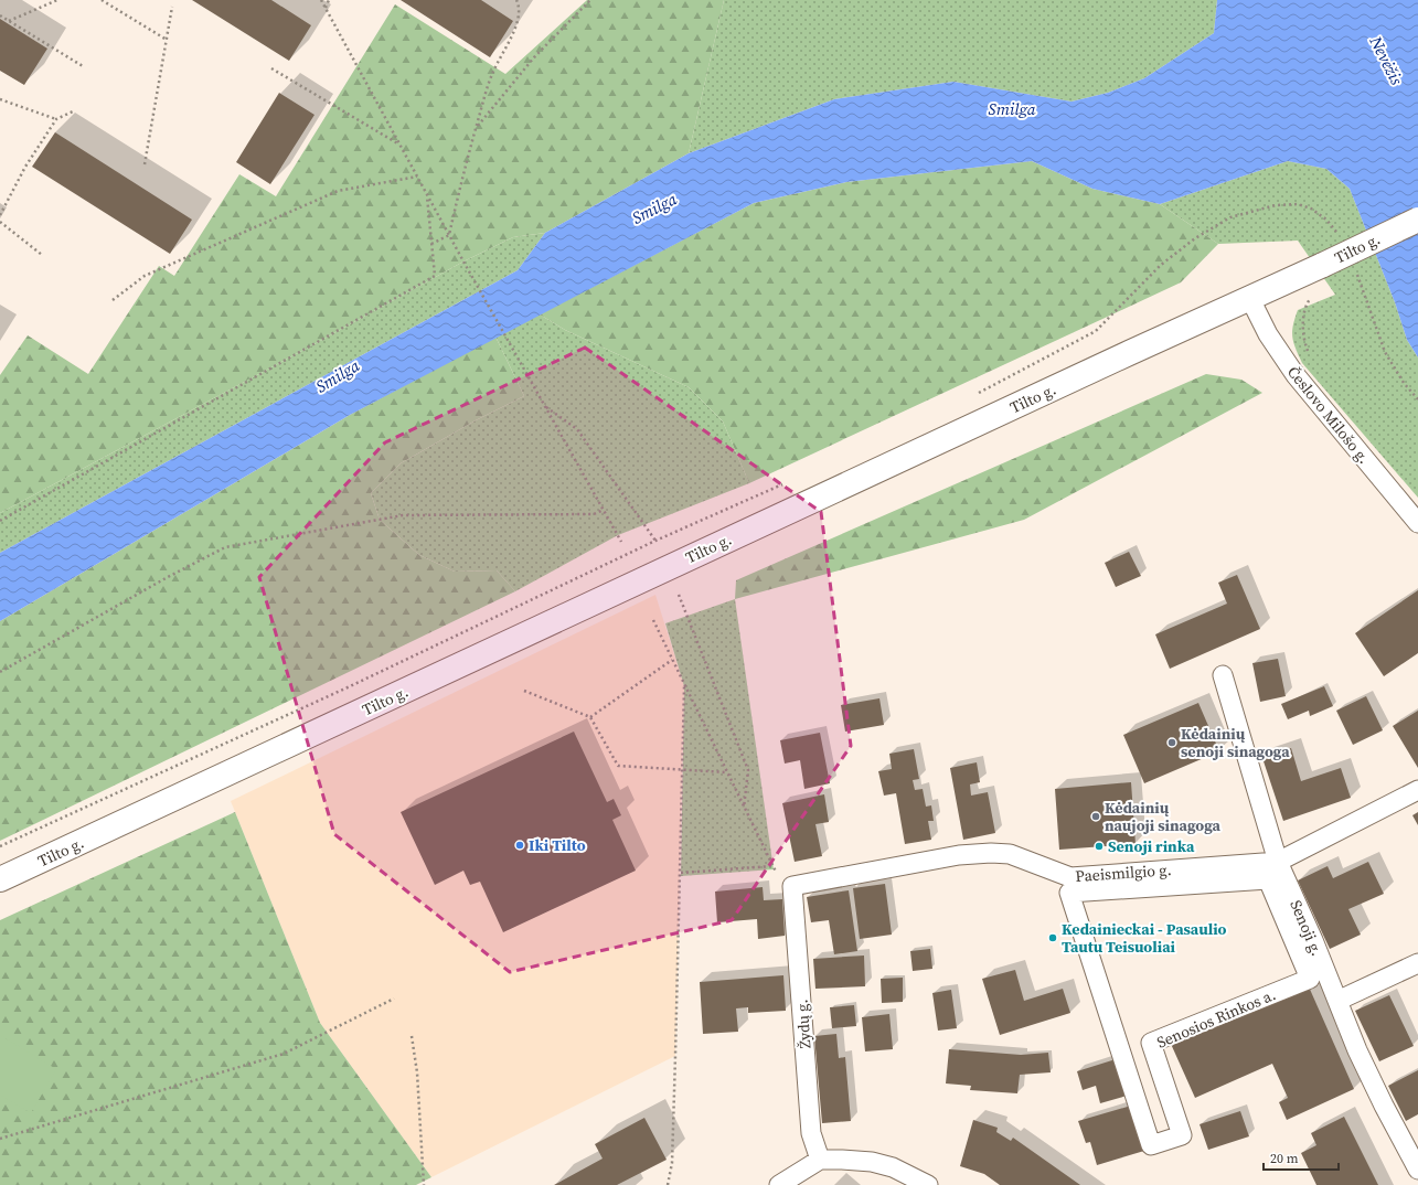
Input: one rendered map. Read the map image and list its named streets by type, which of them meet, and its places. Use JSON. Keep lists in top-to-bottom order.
{
  "streets": {
    "main road": ["Tilto g."],
    "street": [
      "Česlovo Milošo g.",
      "Paeismilgio g.",
      "Senoji g.",
      "Senosios Rinkos a.",
      "Žydų g."
    ]
  },
  "crossings": [
    ["Tilto g.", "Česlovo Milošo g."],
    ["Paeismilgio g.", "Senoji g."],
    ["Paeismilgio g.", "Žydų g."]
  ],
  "water": ["Nevėžis", "Smilga"],
  "places": [
    "Kėdainių senoji sinagoga",
    "Kėdainių naujoji sinagoga",
    "Iki Tilto",
    "Senoji rinka",
    "Kedainieckai - Pasaulio Tautu Teisuoliai"
  ],
  "scale_bar": "20 m"
}
